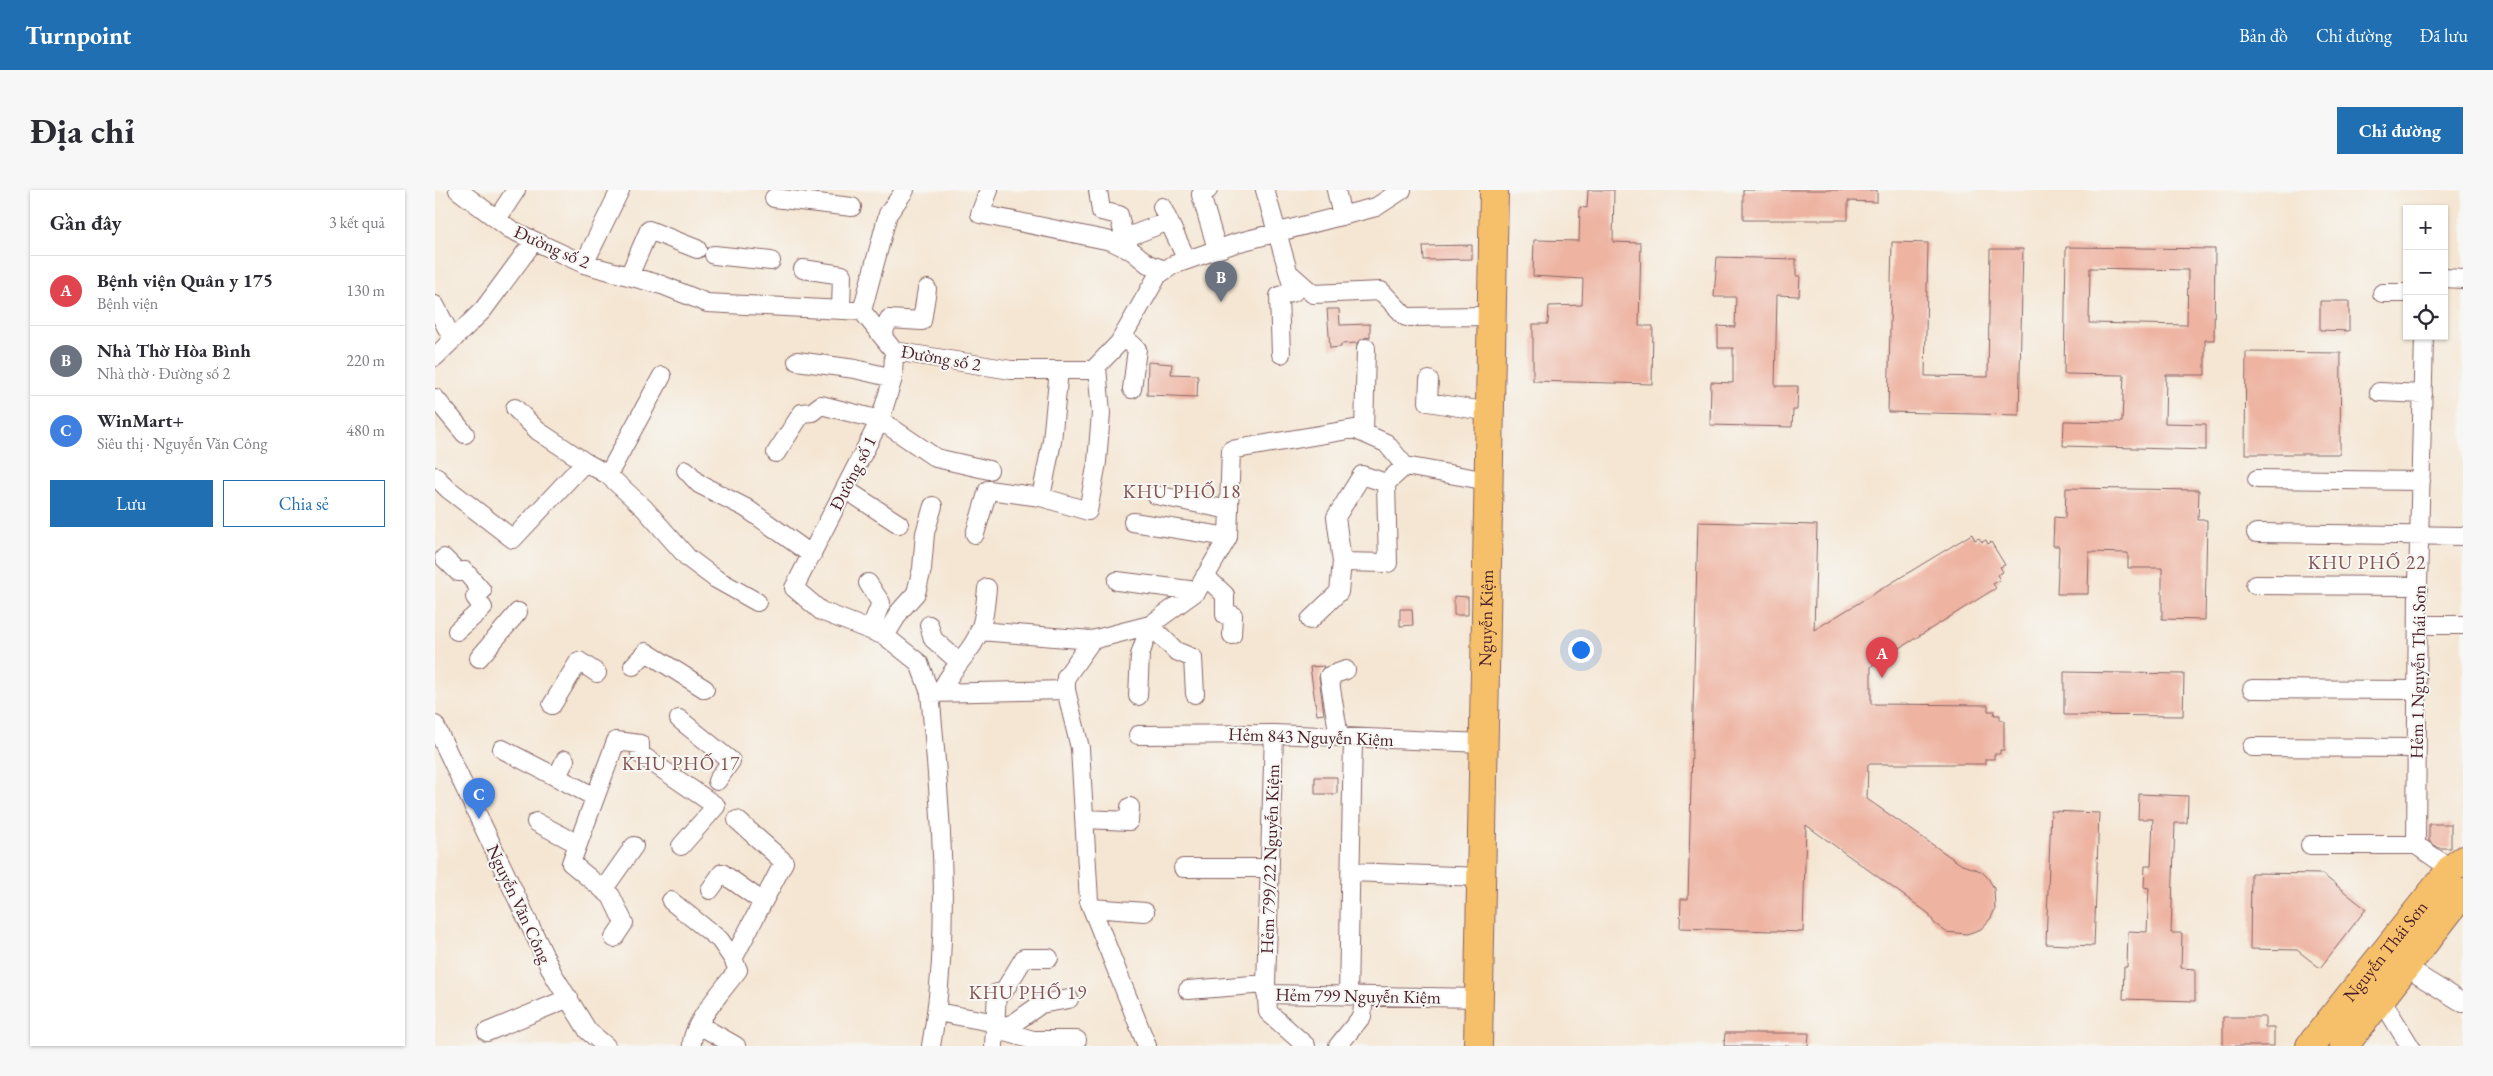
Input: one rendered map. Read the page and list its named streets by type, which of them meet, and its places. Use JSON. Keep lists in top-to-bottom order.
{
  "streets": {
    "main road": ["Nguyễn Kiệm", "Nguyễn Thái Sơn"],
    "street": [
      "Đường số 2",
      "Đường số 1",
      "Hẻm 1 Nguyễn Thái Sơn",
      "Hẻm 843 Nguyễn Kiệm",
      "Hẻm 799/22 Nguyễn Kiệm",
      "Nguyễn Văn Công",
      "Hẻm 799 Nguyễn Kiệm"
    ]
  },
  "crossings": [
    ["Đường số 2", "Đường số 1"],
    ["Nguyễn Kiệm", "Hẻm 843 Nguyễn Kiệm"],
    ["Nguyễn Kiệm", "Hẻm 799 Nguyễn Kiệm"],
    ["Hẻm 843 Nguyễn Kiệm", "Hẻm 799/22 Nguyễn Kiệm"],
    ["Hẻm 799/22 Nguyễn Kiệm", "Hẻm 799 Nguyễn Kiệm"]
  ],
  "districts": [
    "KHU PHỐ 18",
    "KHU PHỐ 22",
    "KHU PHỐ 17",
    "KHU PHỐ 19"
  ],
  "page": {
    "header": "Turnpoint",
    "nav": ["Bản đồ", "Chỉ đường", "Đã lưu"],
    "buttons": [
      "Chỉ đường",
      ["Lưu", "Chia sẻ"]
    ],
    "title": "Địa chỉ",
    "heading": ["Gần đây", "3 kết quả"],
    "map_buttons": ["+", "−"],
    "list": [
      {
        "mark": "A",
        "name": "Bệnh viện Quân y 175",
        "note": "Bệnh viện",
        "value": "130 m"
      },
      {
        "mark": "B",
        "name": "Nhà Thờ Hòa Bình",
        "note": "Nhà thờ · Đường số 2",
        "value": "220 m"
      },
      {
        "mark": "C",
        "name": "WinMart+",
        "note": "Siêu thị · Nguyễn Văn Công",
        "value": "480 m"
      }
    ],
    "pins": ["B", "A", "C"]
  }
}
